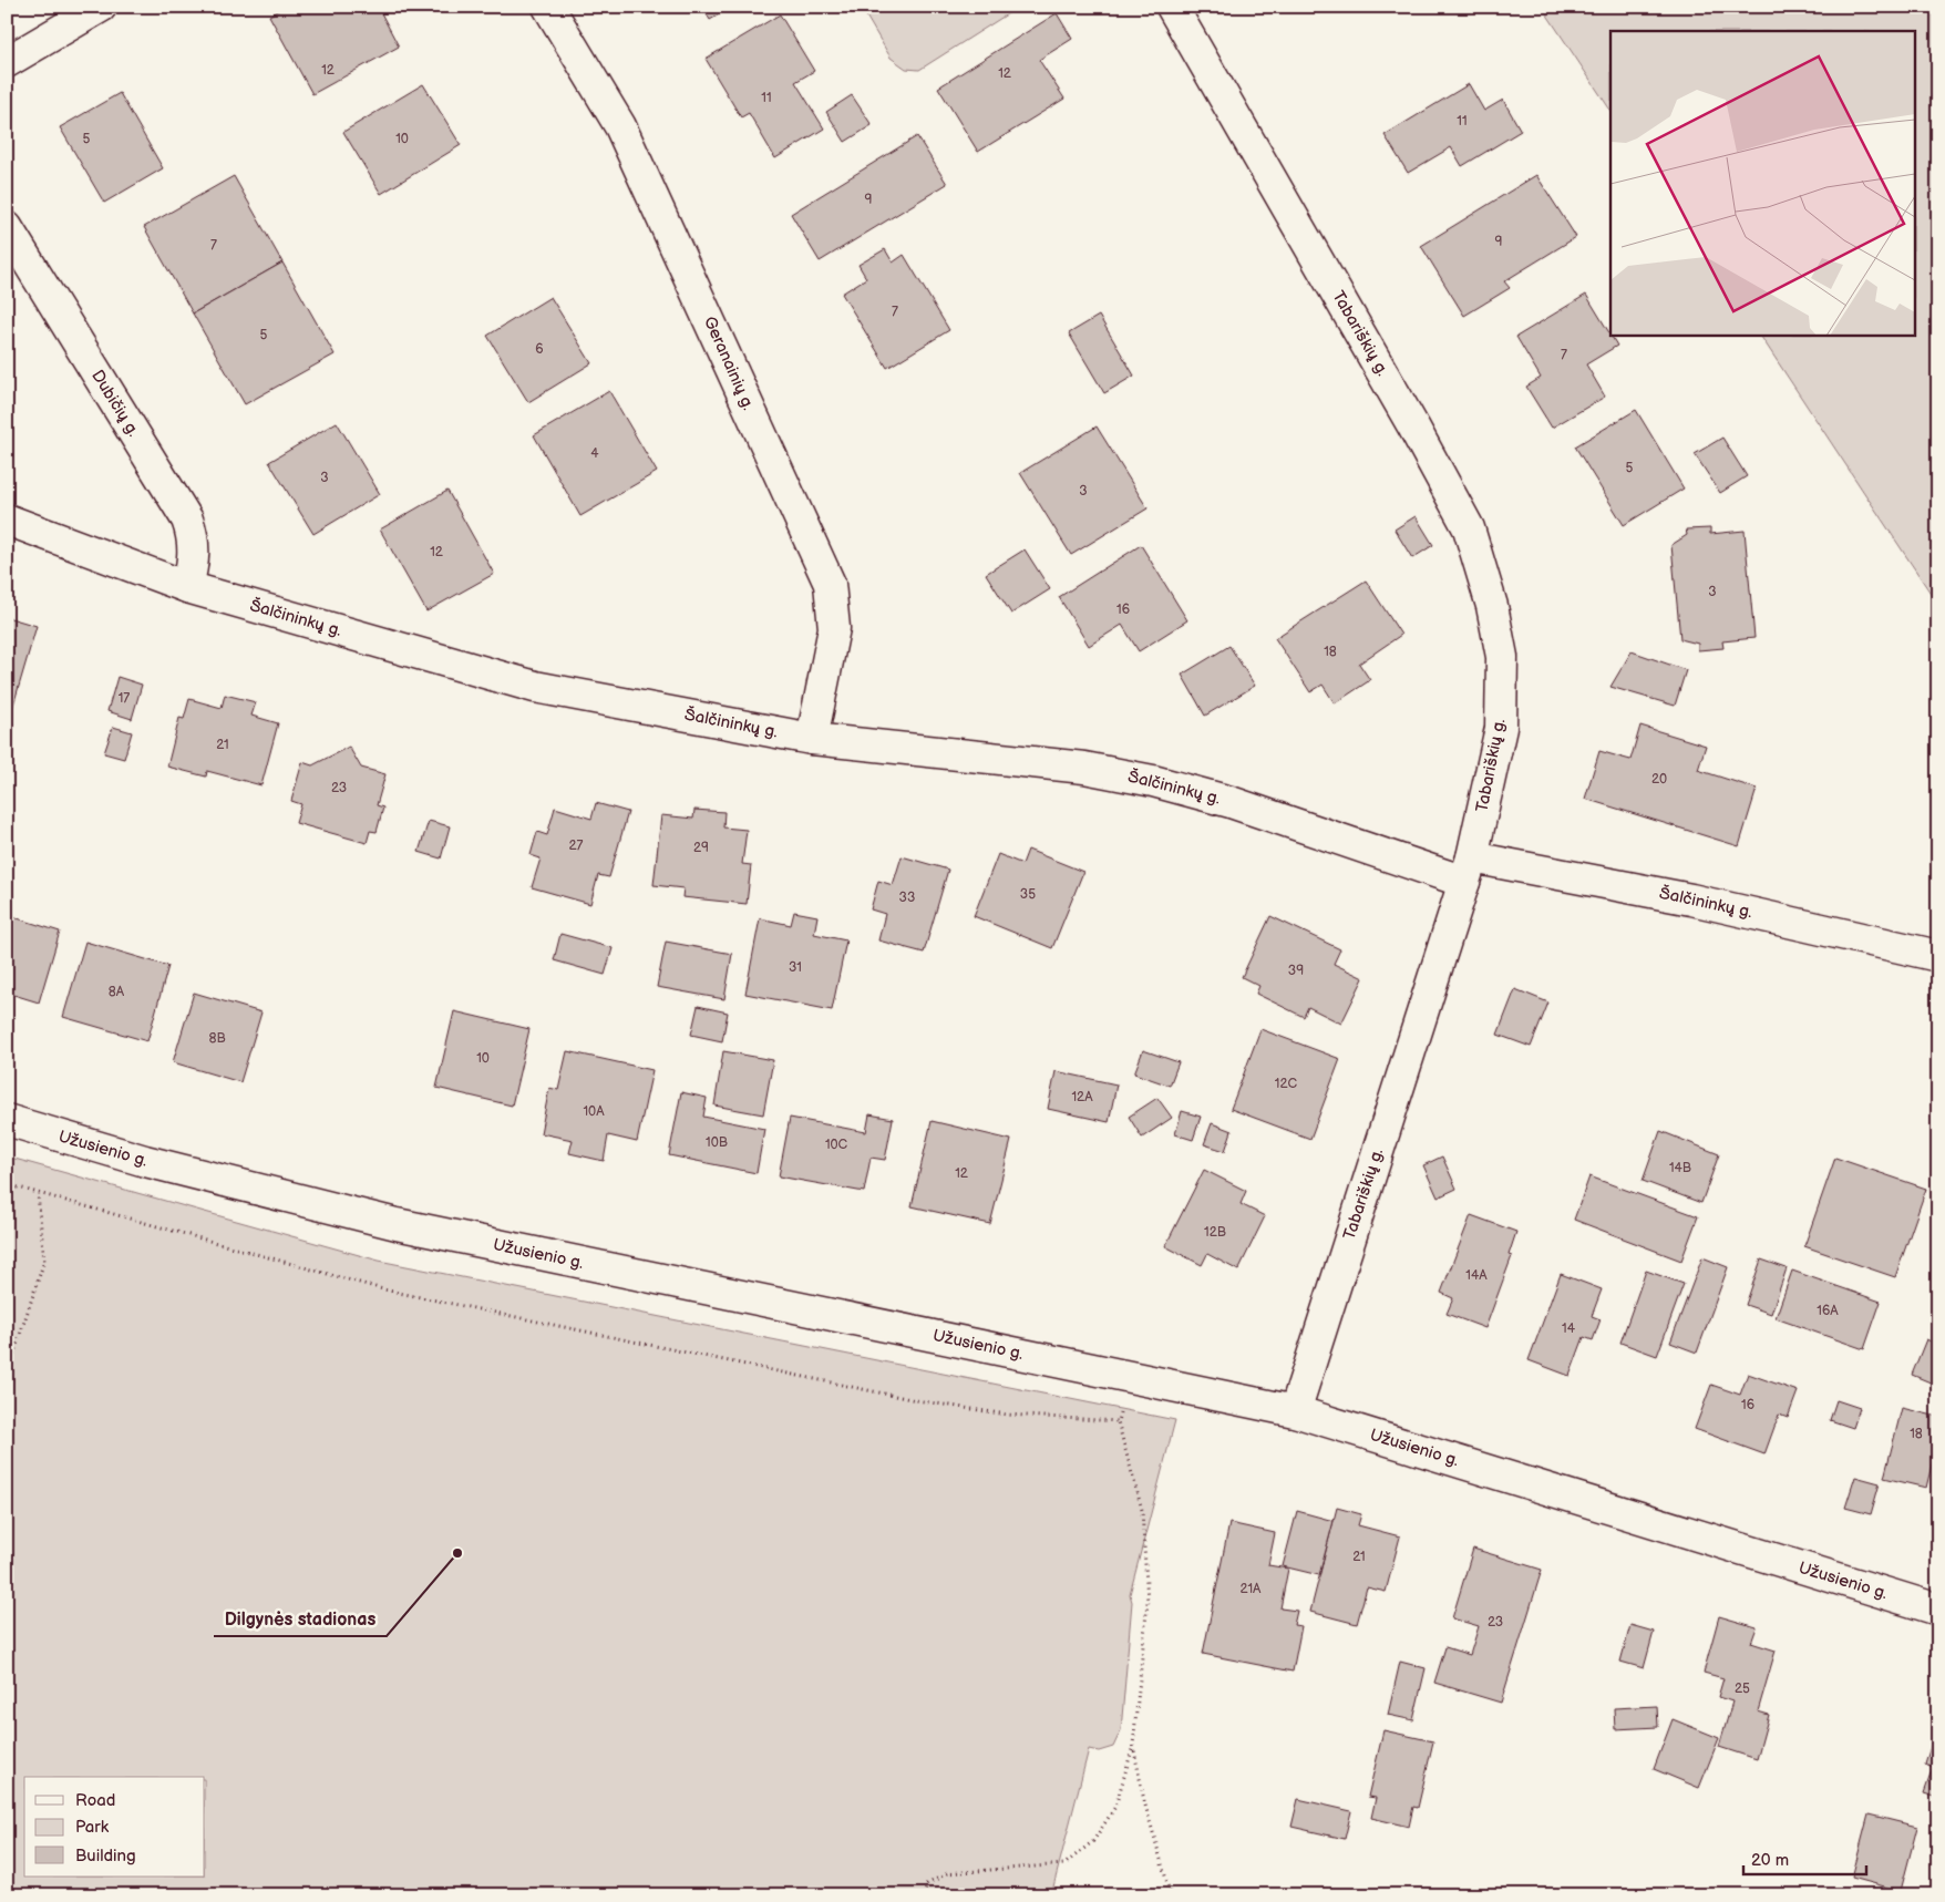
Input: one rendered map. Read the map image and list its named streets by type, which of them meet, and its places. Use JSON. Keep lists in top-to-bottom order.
{
  "streets": {
    "street": [
      "Tabariškių g.",
      "Geranainių g.",
      "Dubičių g.",
      "Šalčininkų g.",
      "Užusienio g."
    ]
  },
  "crossings": [
    ["Tabariškių g.", "Šalčininkų g."],
    ["Tabariškių g.", "Užusienio g."],
    ["Geranainių g.", "Šalčininkų g."],
    ["Dubičių g.", "Šalčininkų g."]
  ],
  "places": ["Dilgynės stadionas"],
  "house_numbers": [
    "12",
    "12",
    "11",
    "11",
    "5",
    "10",
    "9",
    "9",
    "7",
    "7",
    "5",
    "6",
    "7",
    "4",
    "5",
    "3",
    "3",
    "12",
    "3",
    "16",
    "18",
    "17",
    "21",
    "20",
    "23",
    "27",
    "29",
    "35",
    "33",
    "31",
    "39",
    "8A",
    "8B",
    "10",
    "12C",
    "12A",
    "10A",
    "10B",
    "10C",
    "14B",
    "12",
    "12B",
    "14A",
    "16A",
    "14",
    "16",
    "18",
    "21",
    "21A",
    "23",
    "25"
  ],
  "legend": ["Road", "Park", "Building"],
  "scale_bar": "20 m"
}
